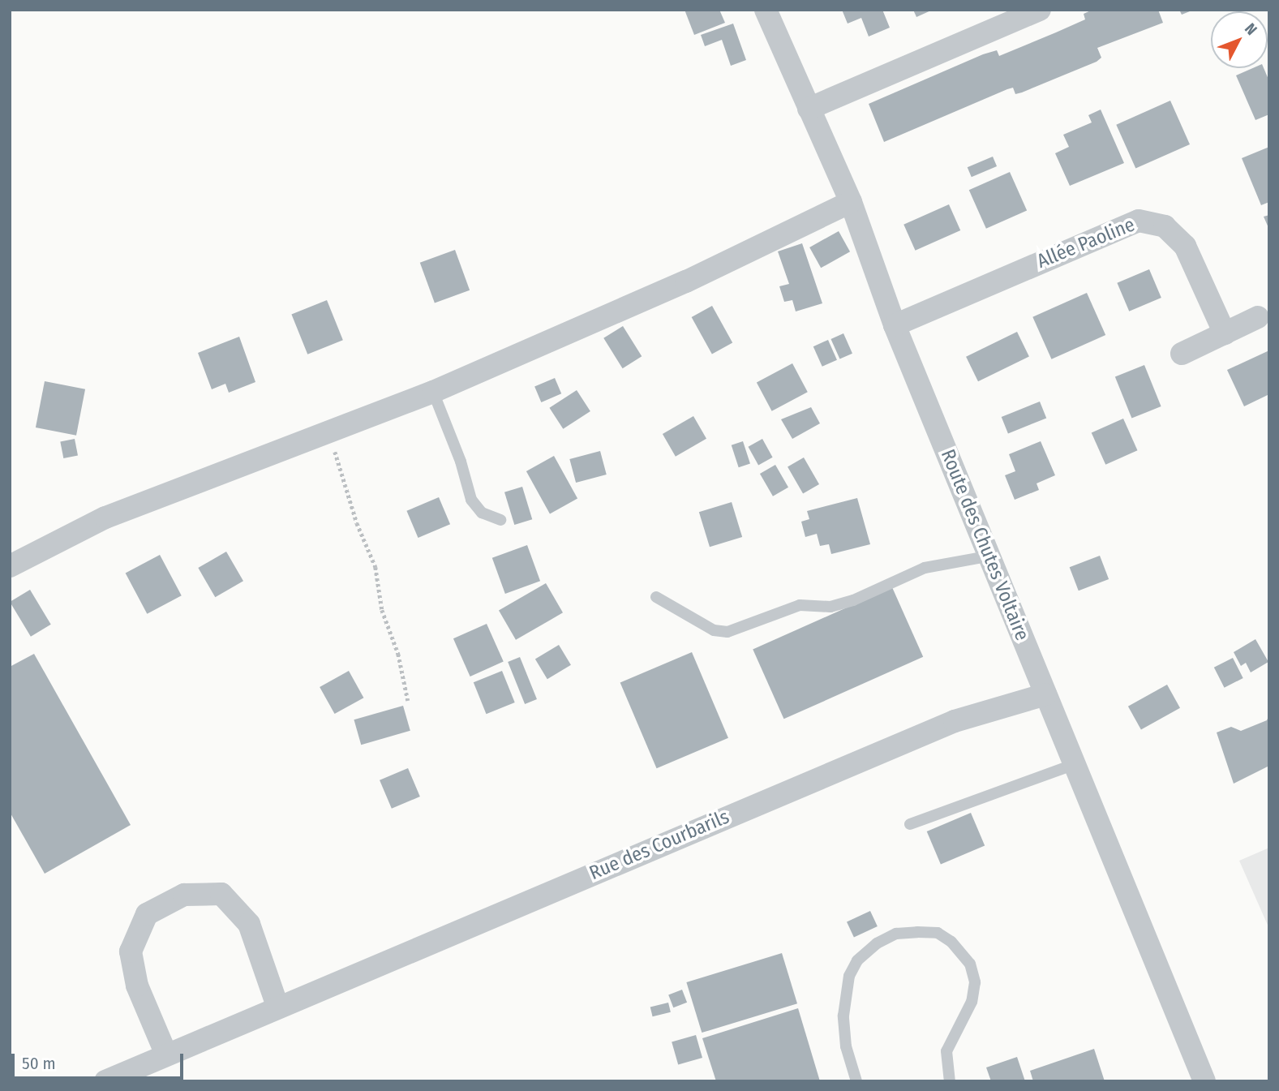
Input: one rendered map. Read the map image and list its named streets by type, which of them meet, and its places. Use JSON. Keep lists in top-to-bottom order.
{
  "streets": {
    "street": ["Allée Paoline", "Route des Chutes Voltaire", "Rue des Courbarils"]
  },
  "crossings": [
    ["Allée Paoline", "Route des Chutes Voltaire"],
    ["Route des Chutes Voltaire", "Rue des Courbarils"]
  ],
  "scale_bar": "50 m",
  "north": "top right"
}
